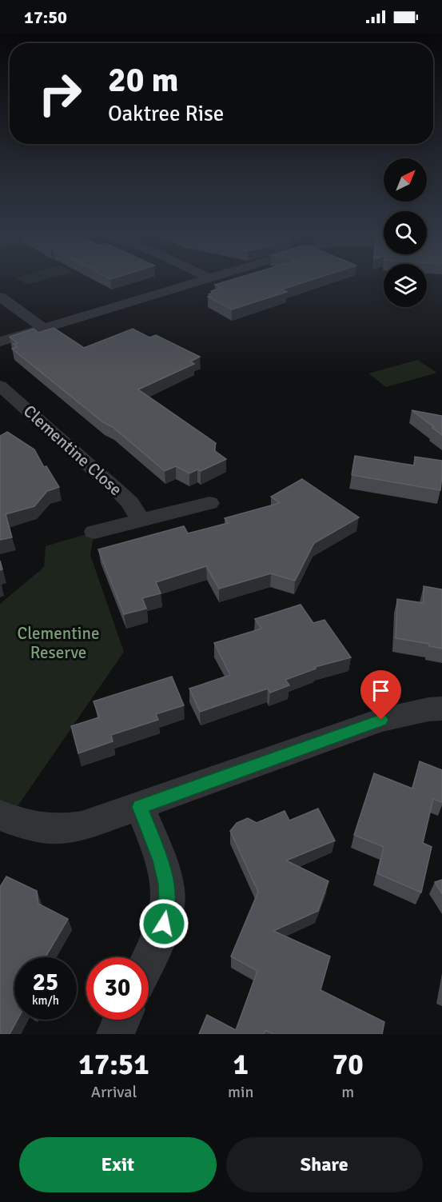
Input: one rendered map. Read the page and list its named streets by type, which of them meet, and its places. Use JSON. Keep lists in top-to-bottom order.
{
  "streets": {
    "street": ["Clementine Close"]
  },
  "parks": ["Clementine Reserve"],
  "north": "top right",
  "page": {
    "status": "17:50",
    "turn": ["20 m", "Oaktree Rise"],
    "speed": "25 km/h",
    "limit": "30",
    "eta": [
      "17:51",
      "Arrival",
      "1",
      "min",
      "70",
      "m"
    ],
    "buttons": ["Exit", "Share"]
  }
}
